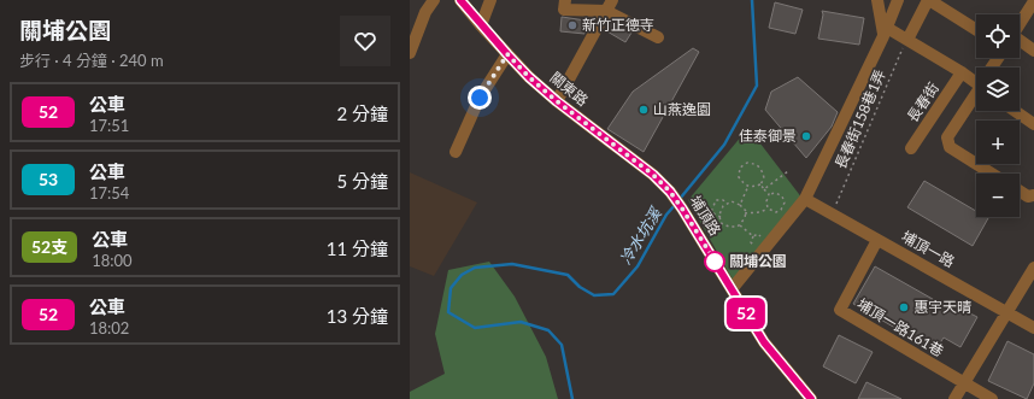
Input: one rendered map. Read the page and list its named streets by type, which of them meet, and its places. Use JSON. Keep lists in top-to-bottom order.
{
  "streets": {
    "street": [
      "關東路",
      "長春街",
      "埔頂路",
      "埔頂一路",
      "埔頂一路161巷"
    ],
    "path": ["長春街158巷1弄"]
  },
  "crossings": [
    ["關東路", "埔頂路"],
    ["埔頂一路", "埔頂一路161巷"]
  ],
  "water": ["冷水坑溪"],
  "places": [
    "新竹正德寺",
    "山燕逸園",
    "佳泰御景",
    "關埔公園",
    "惠宇天晴"
  ],
  "lines": ["bus line 52"],
  "page": {
    "heading": ["關埔公園", "步行 · 4 分鐘 · 240 m"],
    "on_map": "52",
    "map_buttons": ["+", "−"],
    "list": [
      {
        "mark": "52",
        "name": "公車",
        "note": "17:51",
        "value": "2 分鐘"
      },
      {
        "mark": "53",
        "name": "公車",
        "note": "17:54",
        "value": "5 分鐘"
      },
      {
        "mark": "52支",
        "name": "公車",
        "note": "18:00",
        "value": "11 分鐘"
      },
      {
        "mark": "52",
        "name": "公車",
        "note": "18:02",
        "value": "13 分鐘"
      }
    ]
  }
}
